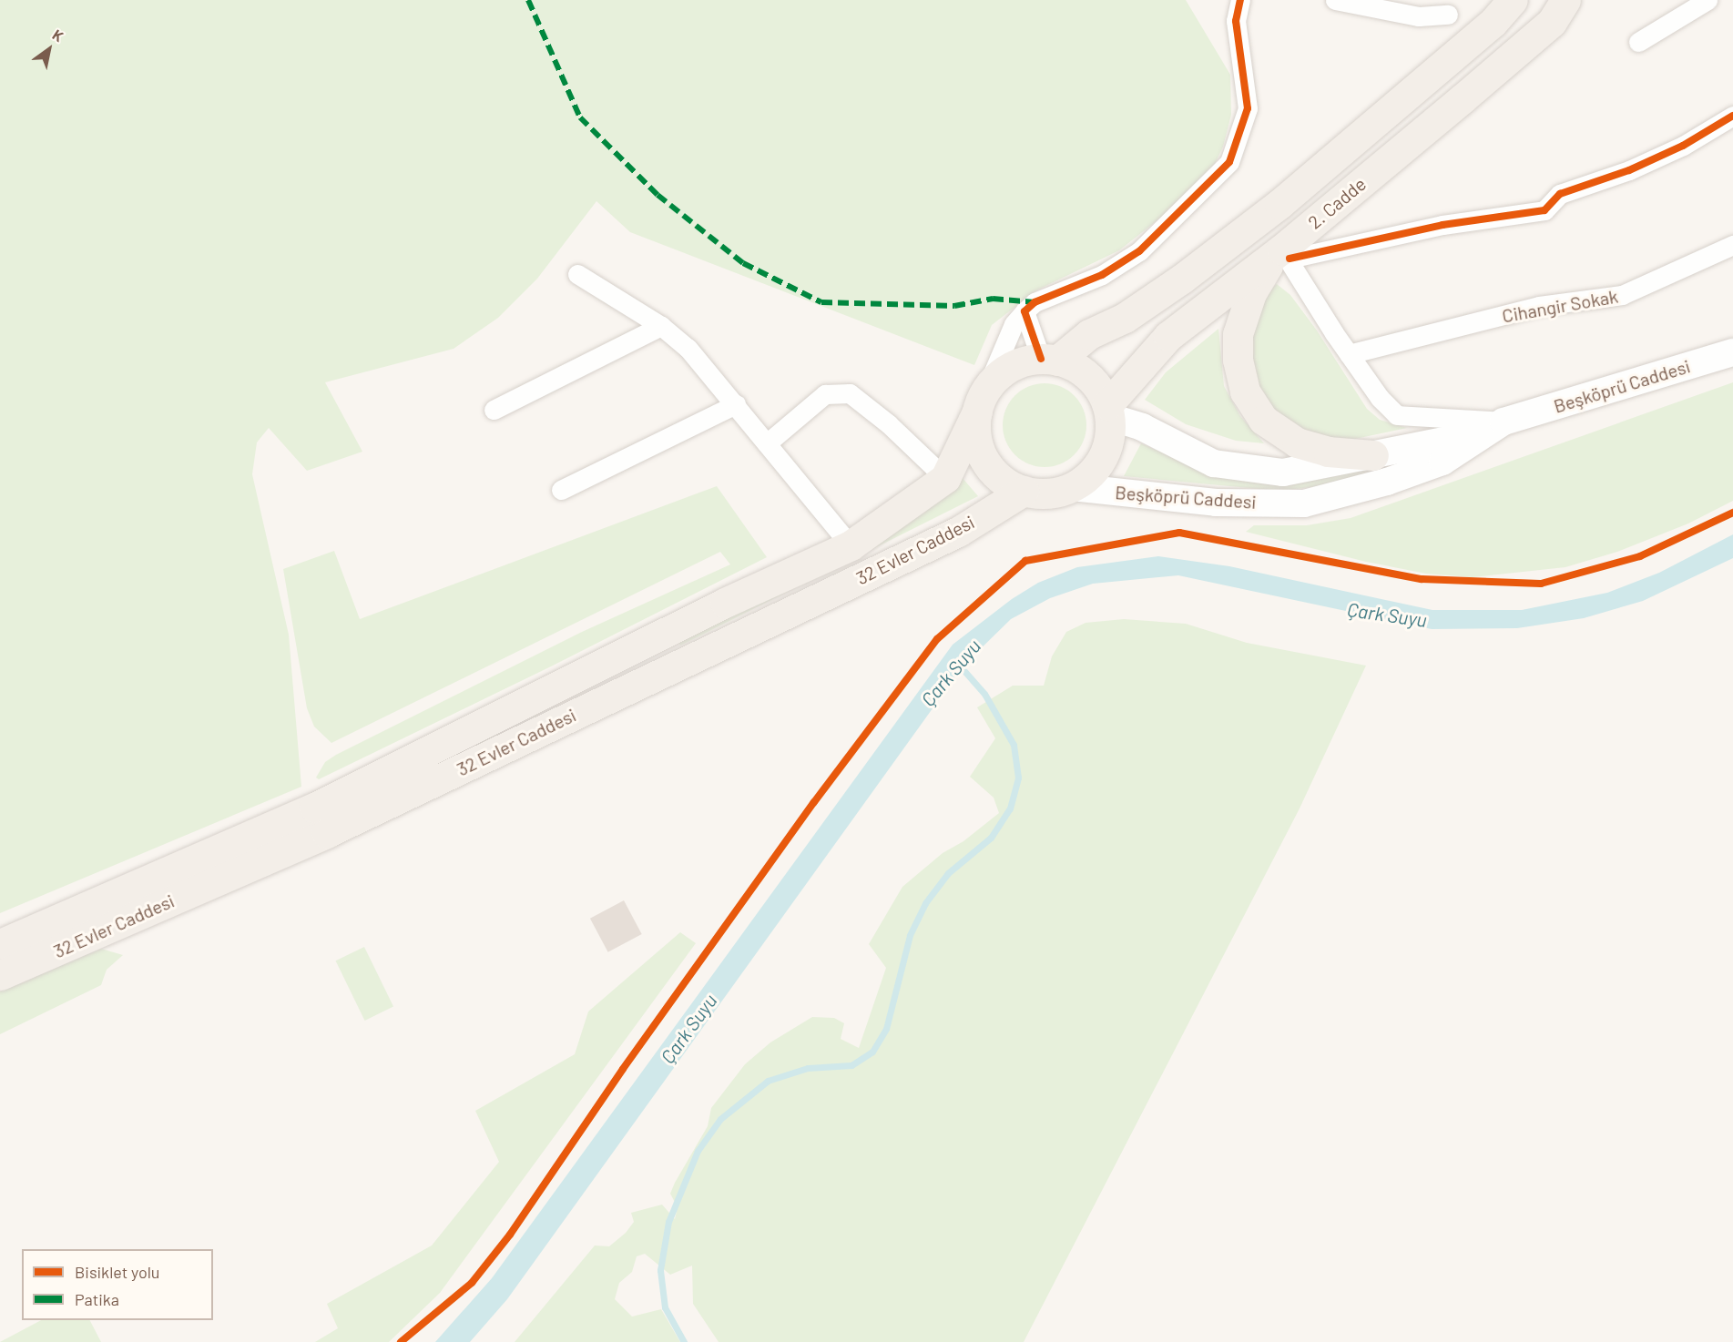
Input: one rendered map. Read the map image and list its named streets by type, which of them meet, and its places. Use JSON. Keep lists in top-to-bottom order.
{
  "streets": {
    "main road": ["2. Cadde", "Beşköprü Caddesi", "32 Evler Caddesi"],
    "street": ["Cihangir Sokak"]
  },
  "crossings": [
    ["2. Cadde", "Beşköprü Caddesi"],
    ["2. Cadde", "32 Evler Caddesi"],
    ["Beşköprü Caddesi", "32 Evler Caddesi"]
  ],
  "water": ["Çark Suyu"],
  "legend": ["Bisiklet yolu", "Patika"],
  "north": "top right"
}
